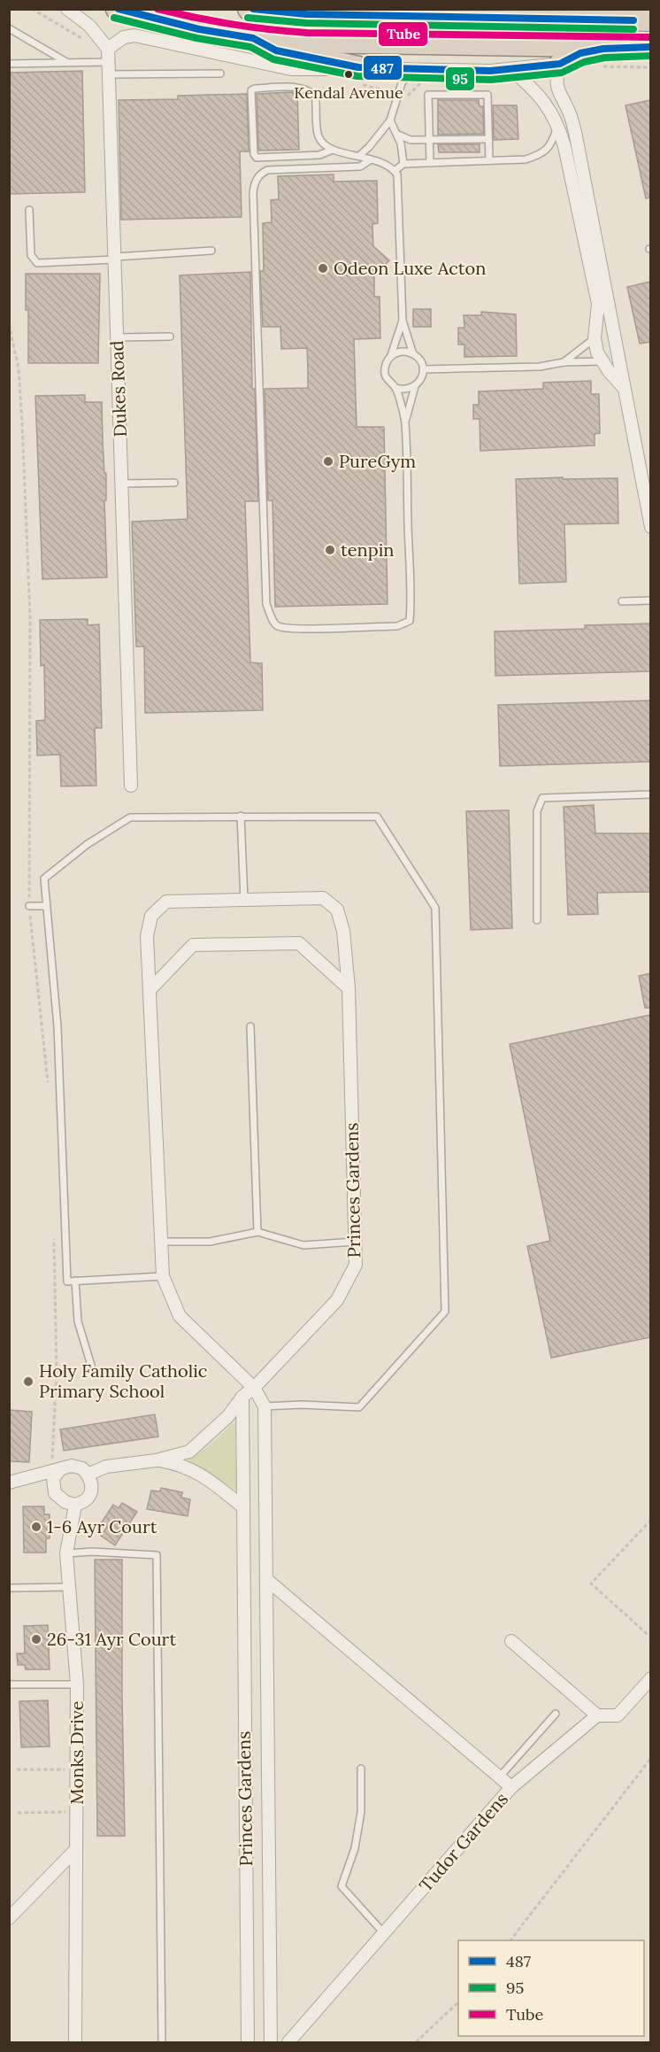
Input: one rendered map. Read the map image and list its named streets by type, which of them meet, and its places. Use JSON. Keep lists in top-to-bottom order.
{
  "streets": {
    "street": [
      "Dukes Road",
      "Princes Gardens",
      "Monks Drive",
      "Tudor Gardens"
    ]
  },
  "crossings": [
    ["Princes Gardens", "Tudor Gardens"]
  ],
  "places": [
    "Kendal Avenue",
    "Odeon Luxe Acton",
    "PureGym",
    "tenpin",
    "Holy Family Catholic Primary School",
    "1-6 Ayr Court",
    "26-31 Ayr Court"
  ],
  "lines": ["transit line 487", "transit line Tube", "transit line 95"],
  "legend": ["487", "95", "Tube"]
}
